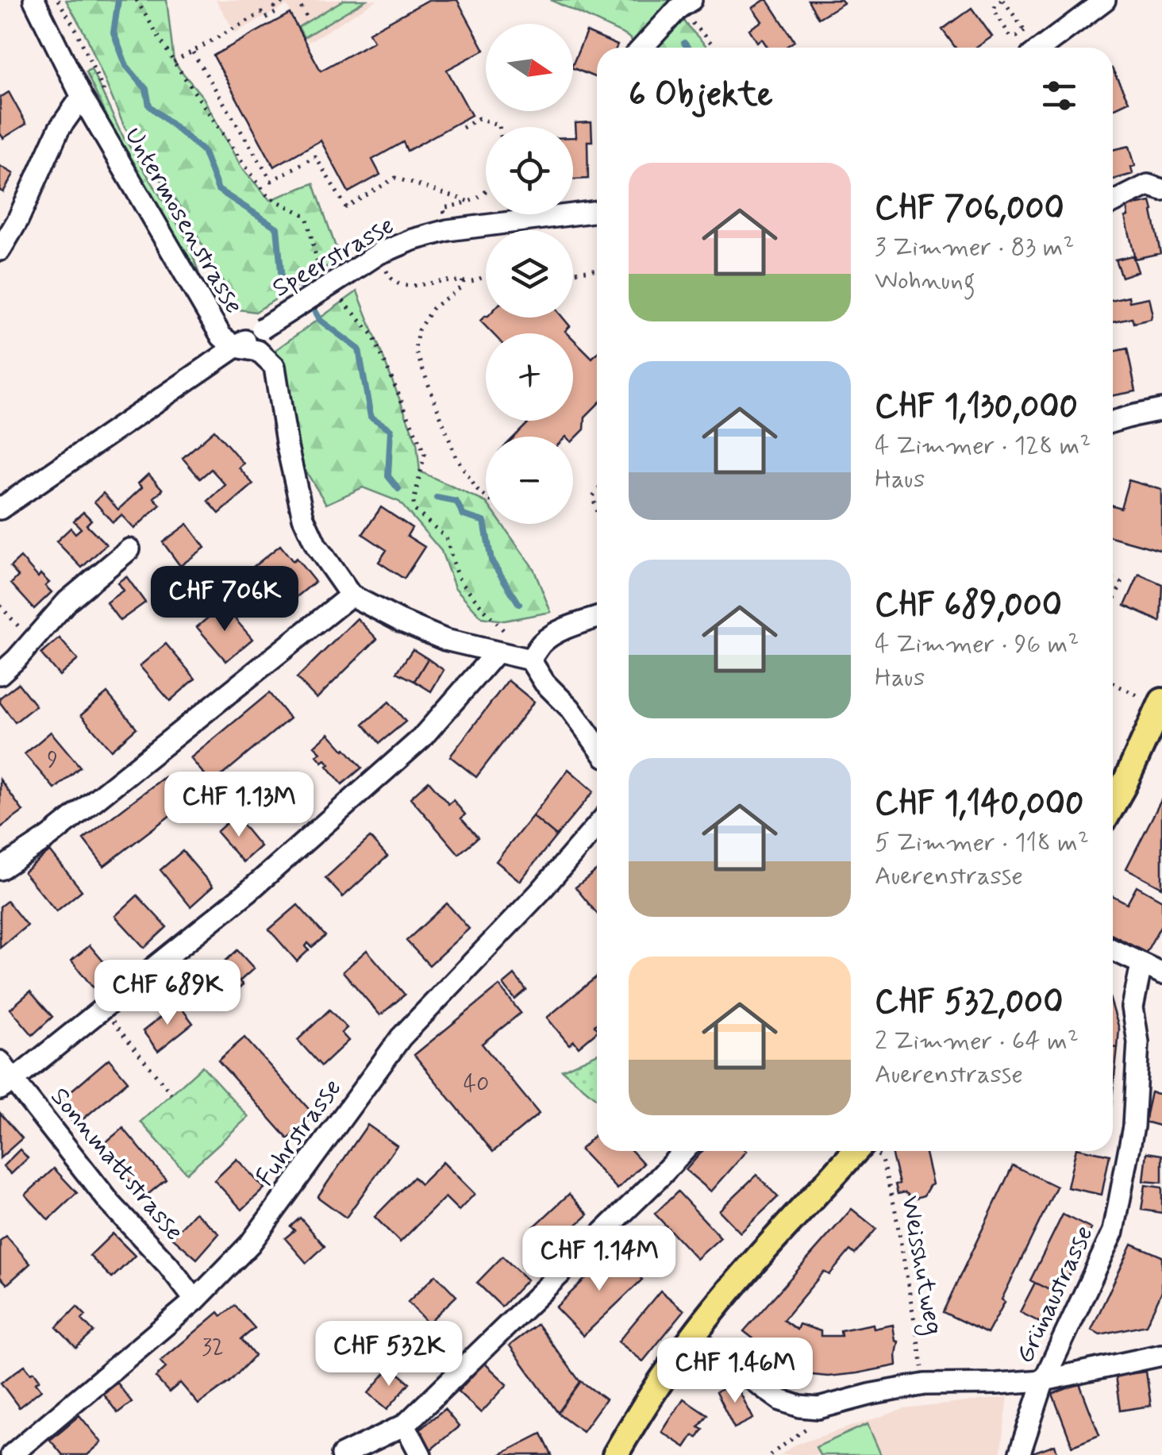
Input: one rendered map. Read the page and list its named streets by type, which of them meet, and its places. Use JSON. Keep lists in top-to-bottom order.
{
  "streets": {
    "street": [
      "Untermosenstrasse",
      "Speerstrasse",
      "Fuhrstrasse",
      "Sonnmattstrasse",
      "Grünaustrasse"
    ],
    "path": ["Weisshutweg"]
  },
  "crossings": [
    ["Untermosenstrasse", "Speerstrasse"],
    ["Fuhrstrasse", "Sonnmattstrasse"]
  ],
  "house_numbers": ["9", "40", "32"],
  "north": "right",
  "page": {
    "map_buttons": ["+", "−"],
    "heading": "6 Objekte",
    "list": [
      {
        "name": "CHF 706,000",
        "note": "3 Zimmer · 83 m² · Wohnung"
      },
      {
        "name": "CHF 1,130,000",
        "note": "4 Zimmer · 128 m² · Haus"
      },
      {
        "name": "CHF 689,000",
        "note": "4 Zimmer · 96 m² · Haus"
      },
      {
        "name": "CHF 1,140,000",
        "note": "5 Zimmer · 118 m² · Auerenstrasse"
      },
      {
        "name": "CHF 532,000",
        "note": "2 Zimmer · 64 m² · Auerenstrasse"
      }
    ],
    "price": [
      "CHF 706K",
      "CHF 1.13M",
      "CHF 689K",
      "CHF 1.14M",
      "CHF 532K",
      "CHF 1.46M"
    ]
  }
}
